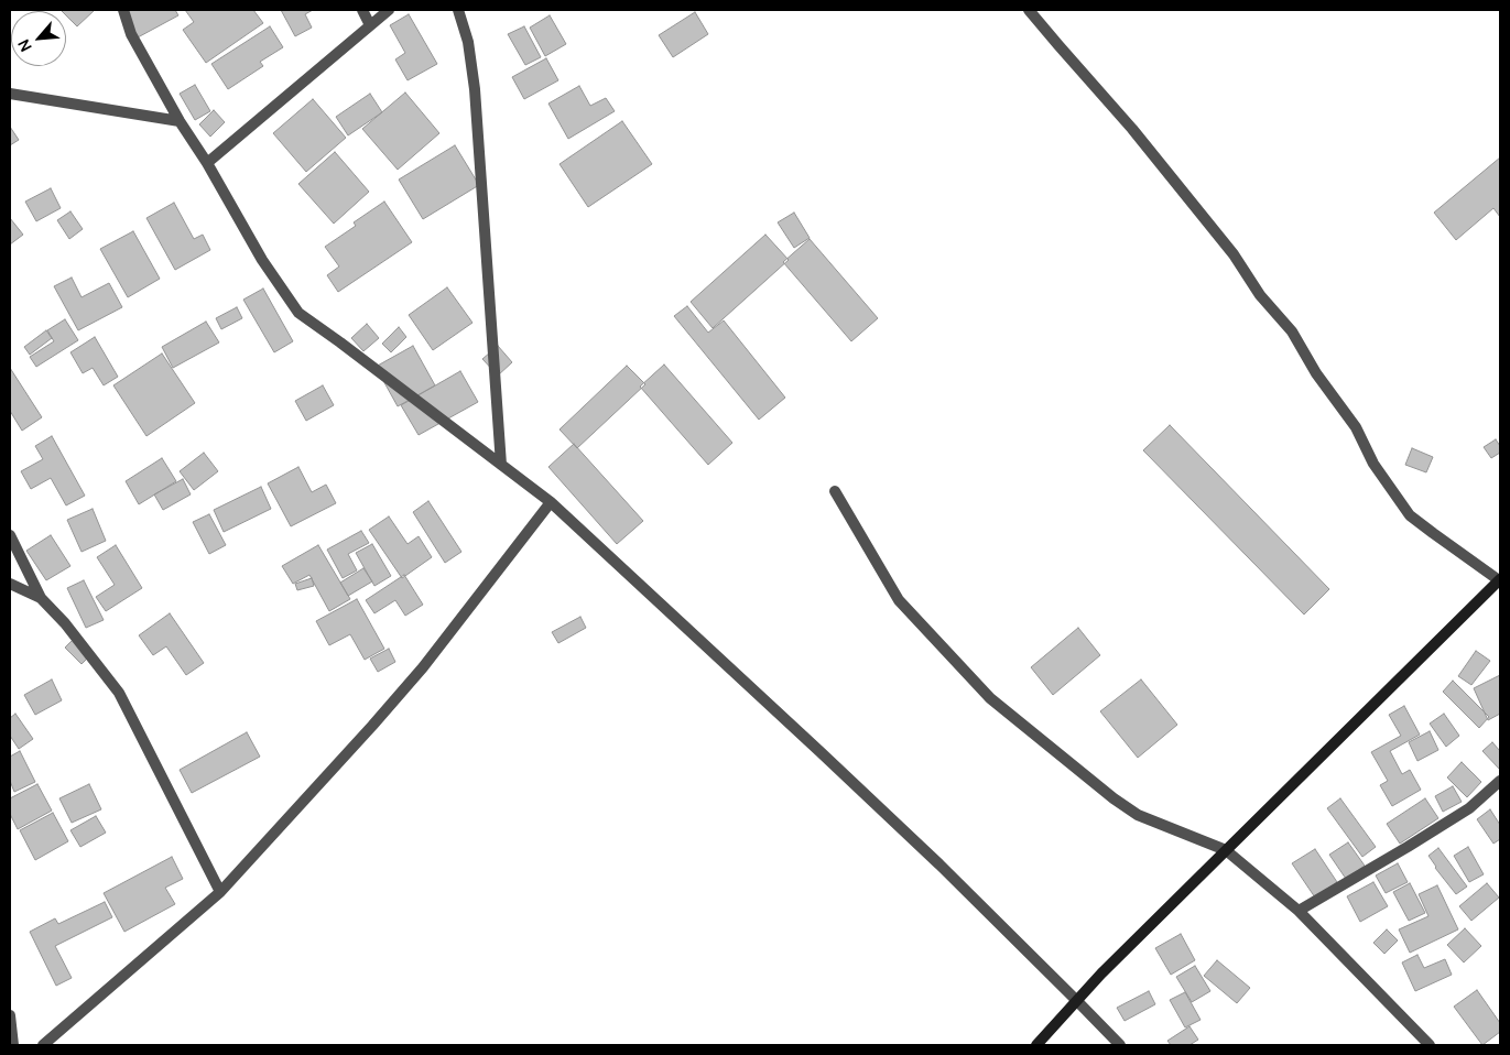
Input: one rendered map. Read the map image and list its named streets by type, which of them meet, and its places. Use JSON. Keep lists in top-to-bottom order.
{
  "north": "bottom left"
}
